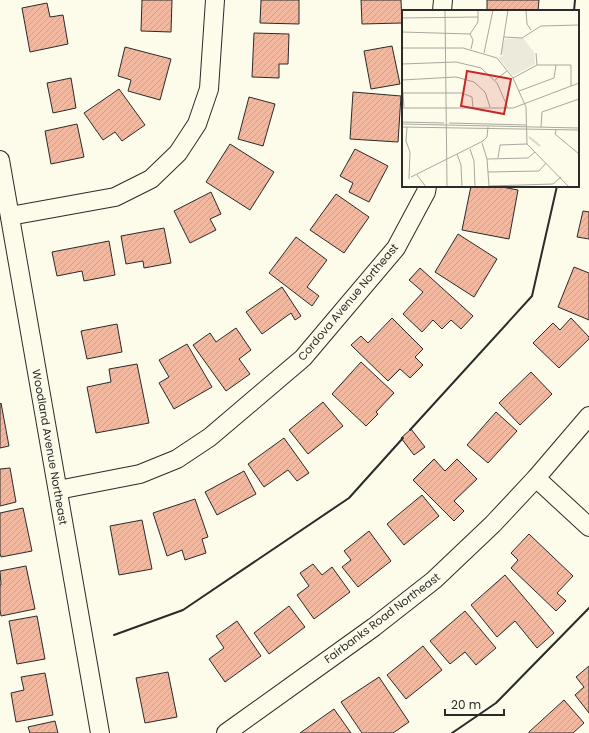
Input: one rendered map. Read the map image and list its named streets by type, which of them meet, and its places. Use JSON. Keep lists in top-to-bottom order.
{
  "streets": {
    "street": ["Cordova Avenue Northeast", "Woodland Avenue Northeast", "Fairbanks Road Northeast"]
  },
  "crossings": [
    ["Cordova Avenue Northeast", "Woodland Avenue Northeast"]
  ],
  "scale_bar": "20 m"
}
